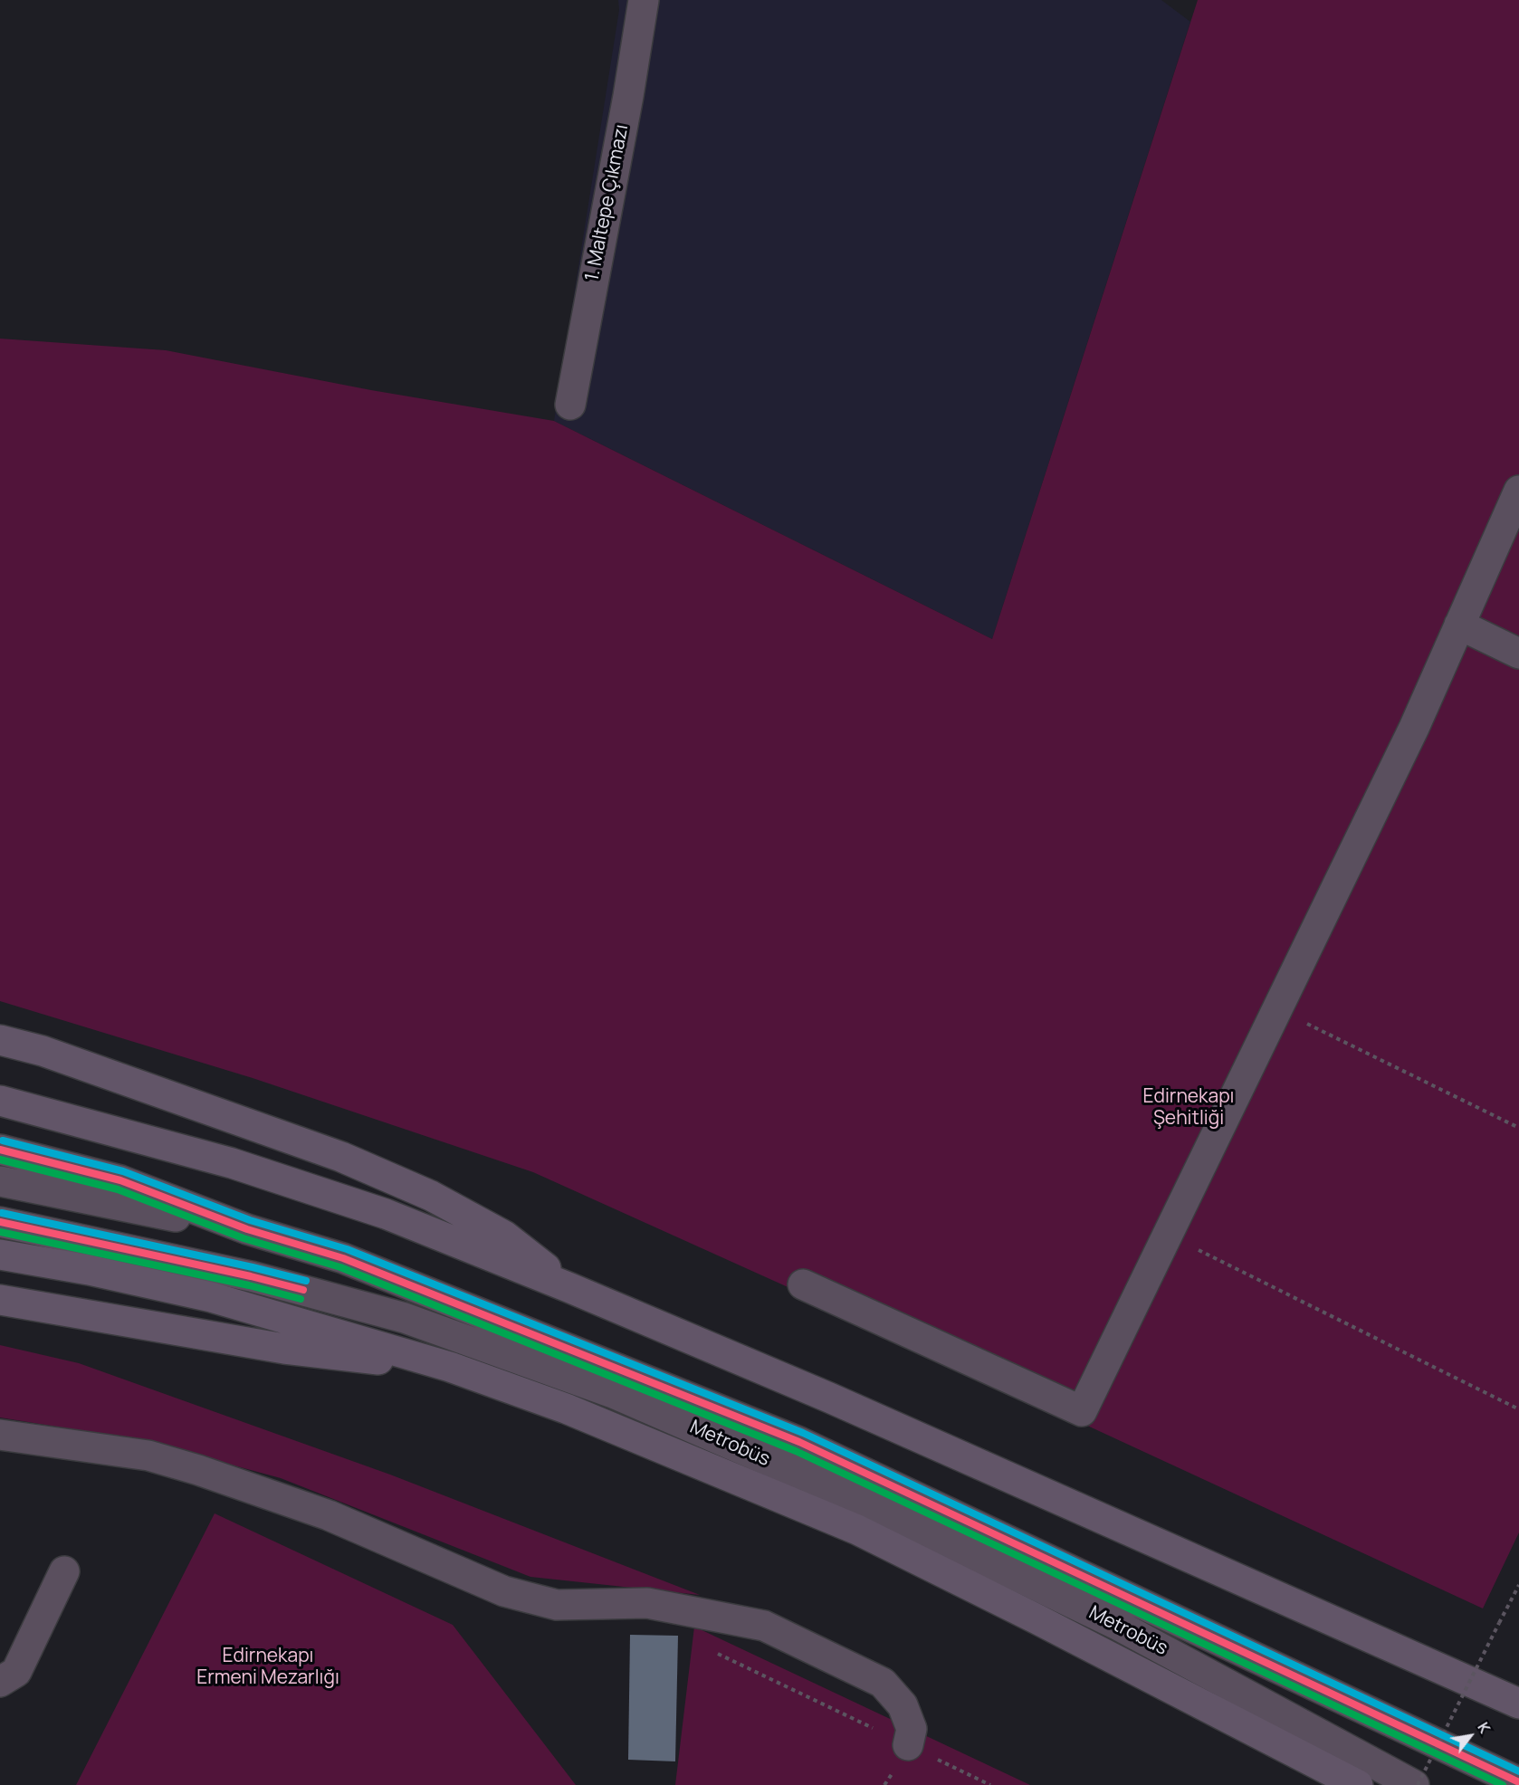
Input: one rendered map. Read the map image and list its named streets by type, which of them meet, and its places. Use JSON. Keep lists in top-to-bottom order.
{
  "streets": {
    "street": ["1. Maltepe Çıkmazı", "Metrobüs"]
  },
  "parks": ["Edirnekapı Şehitliği", "Edirnekapı Ermeni Mezarlığı"],
  "north": "top right"
}
